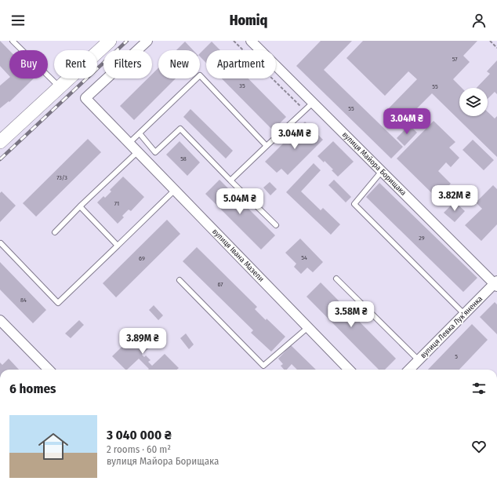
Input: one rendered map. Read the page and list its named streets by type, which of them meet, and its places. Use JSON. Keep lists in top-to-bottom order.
{
  "streets": {
    "street": ["вулиця Майора Борищака", "вулиця Івана Мазепи", "вулиця Левка Лукʼяненка"]
  },
  "crossings": [
    ["вулиця Майора Борищака", "вулиця Левка Лукʼяненка"]
  ],
  "house_numbers": [
    "57",
    "35",
    "55",
    "55",
    "58",
    "73/3",
    "71",
    "29",
    "54",
    "69",
    "67",
    "84",
    "5"
  ],
  "page": {
    "header": "Homiq",
    "chip": [
      "Buy",
      "Rent",
      "Filters",
      "New",
      "Apartment"
    ],
    "price": [
      "3.04M ₴",
      "3.04M ₴",
      "3.82M ₴",
      "5.04M ₴",
      "3.58M ₴",
      "3.89M ₴"
    ],
    "heading": "6 homes",
    "list": [
      {
        "name": "3 040 000 ₴",
        "note": "2 rooms · 60 m² · вулиця Майора Борищака"
      }
    ]
  }
}
